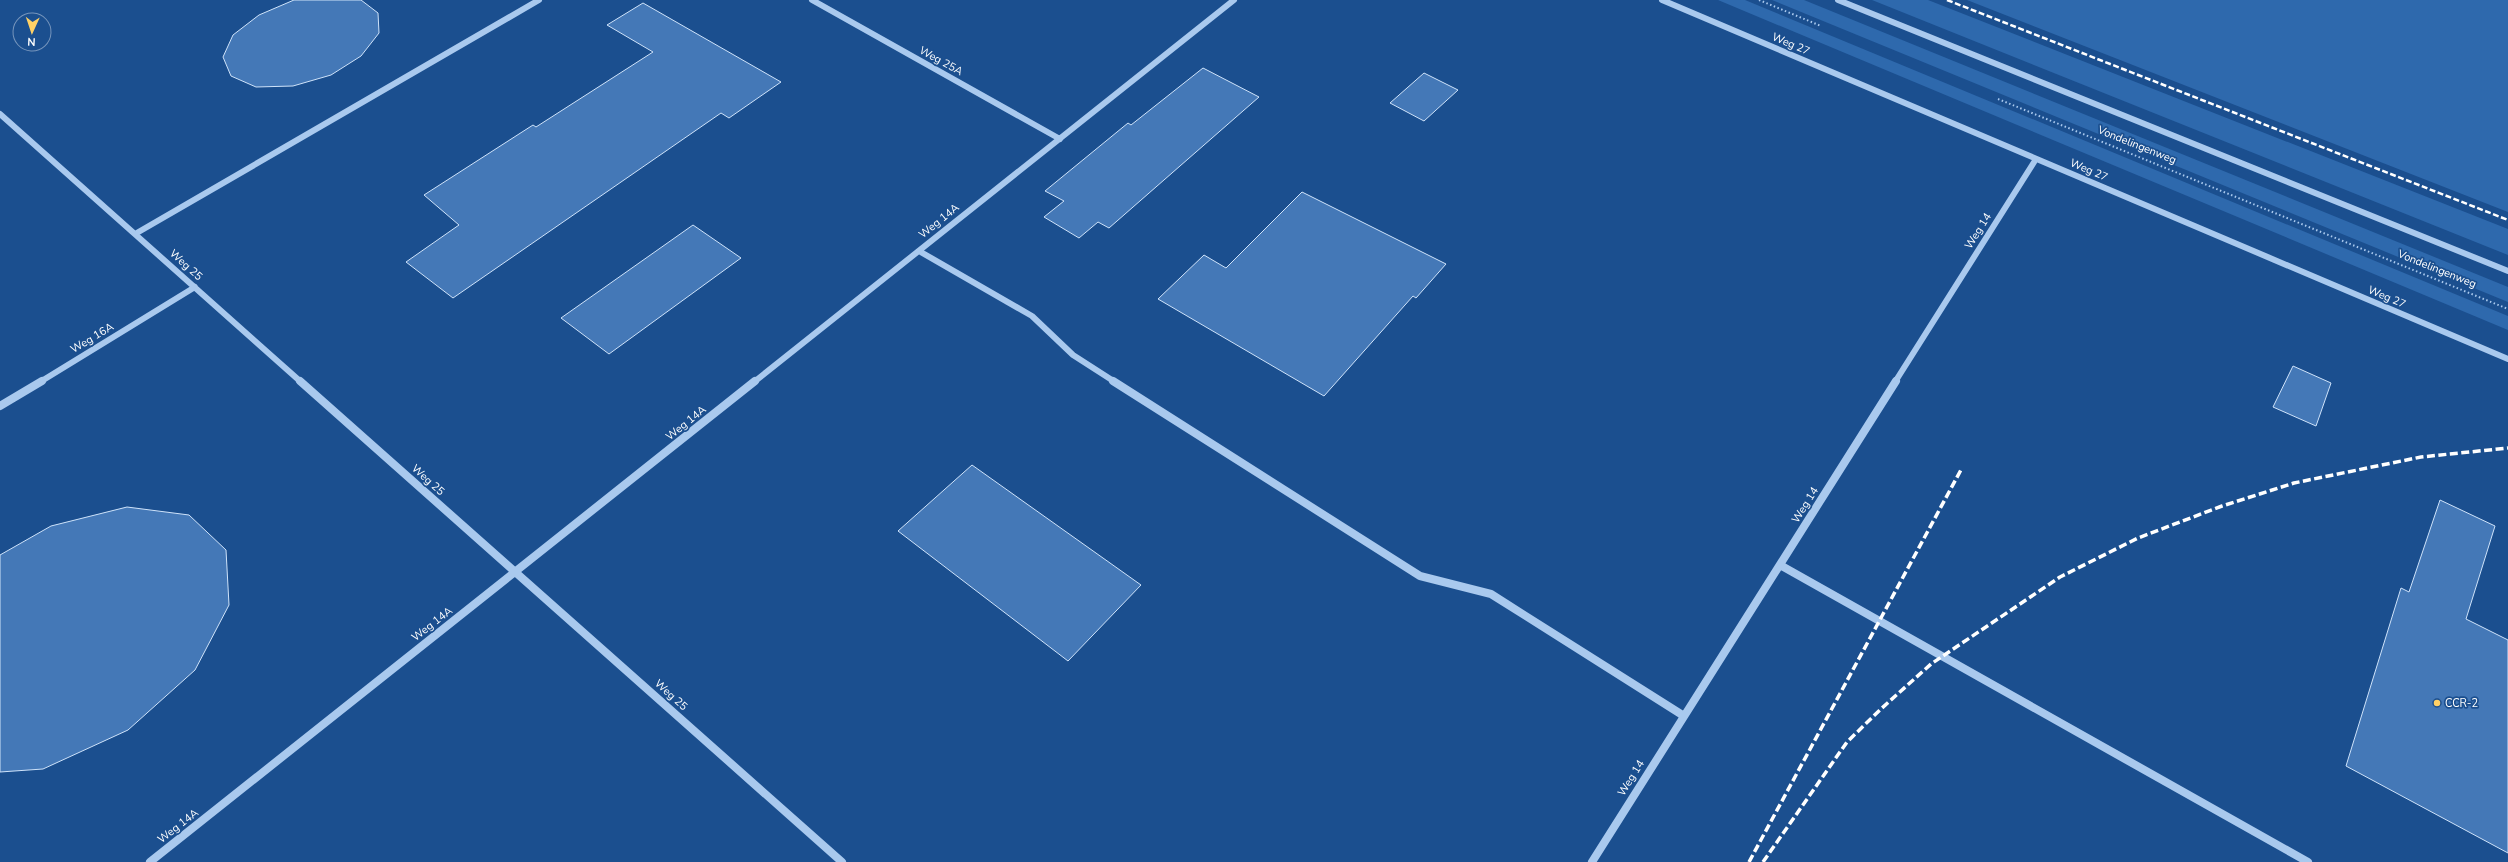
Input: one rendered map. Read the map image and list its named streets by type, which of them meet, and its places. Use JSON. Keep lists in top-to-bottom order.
{
  "streets": {
    "street": [
      "Weg 27",
      "Weg 25A",
      "Vondelingenweg",
      "Weg 14A",
      "Weg 14",
      "Weg 25",
      "Weg 16A"
    ]
  },
  "crossings": [
    ["Weg 27", "Weg 14"],
    ["Weg 25A", "Weg 14A"],
    ["Weg 14A", "Weg 25"],
    ["Weg 25", "Weg 16A"]
  ],
  "places": ["CCR-2"],
  "north": "bottom"
}
